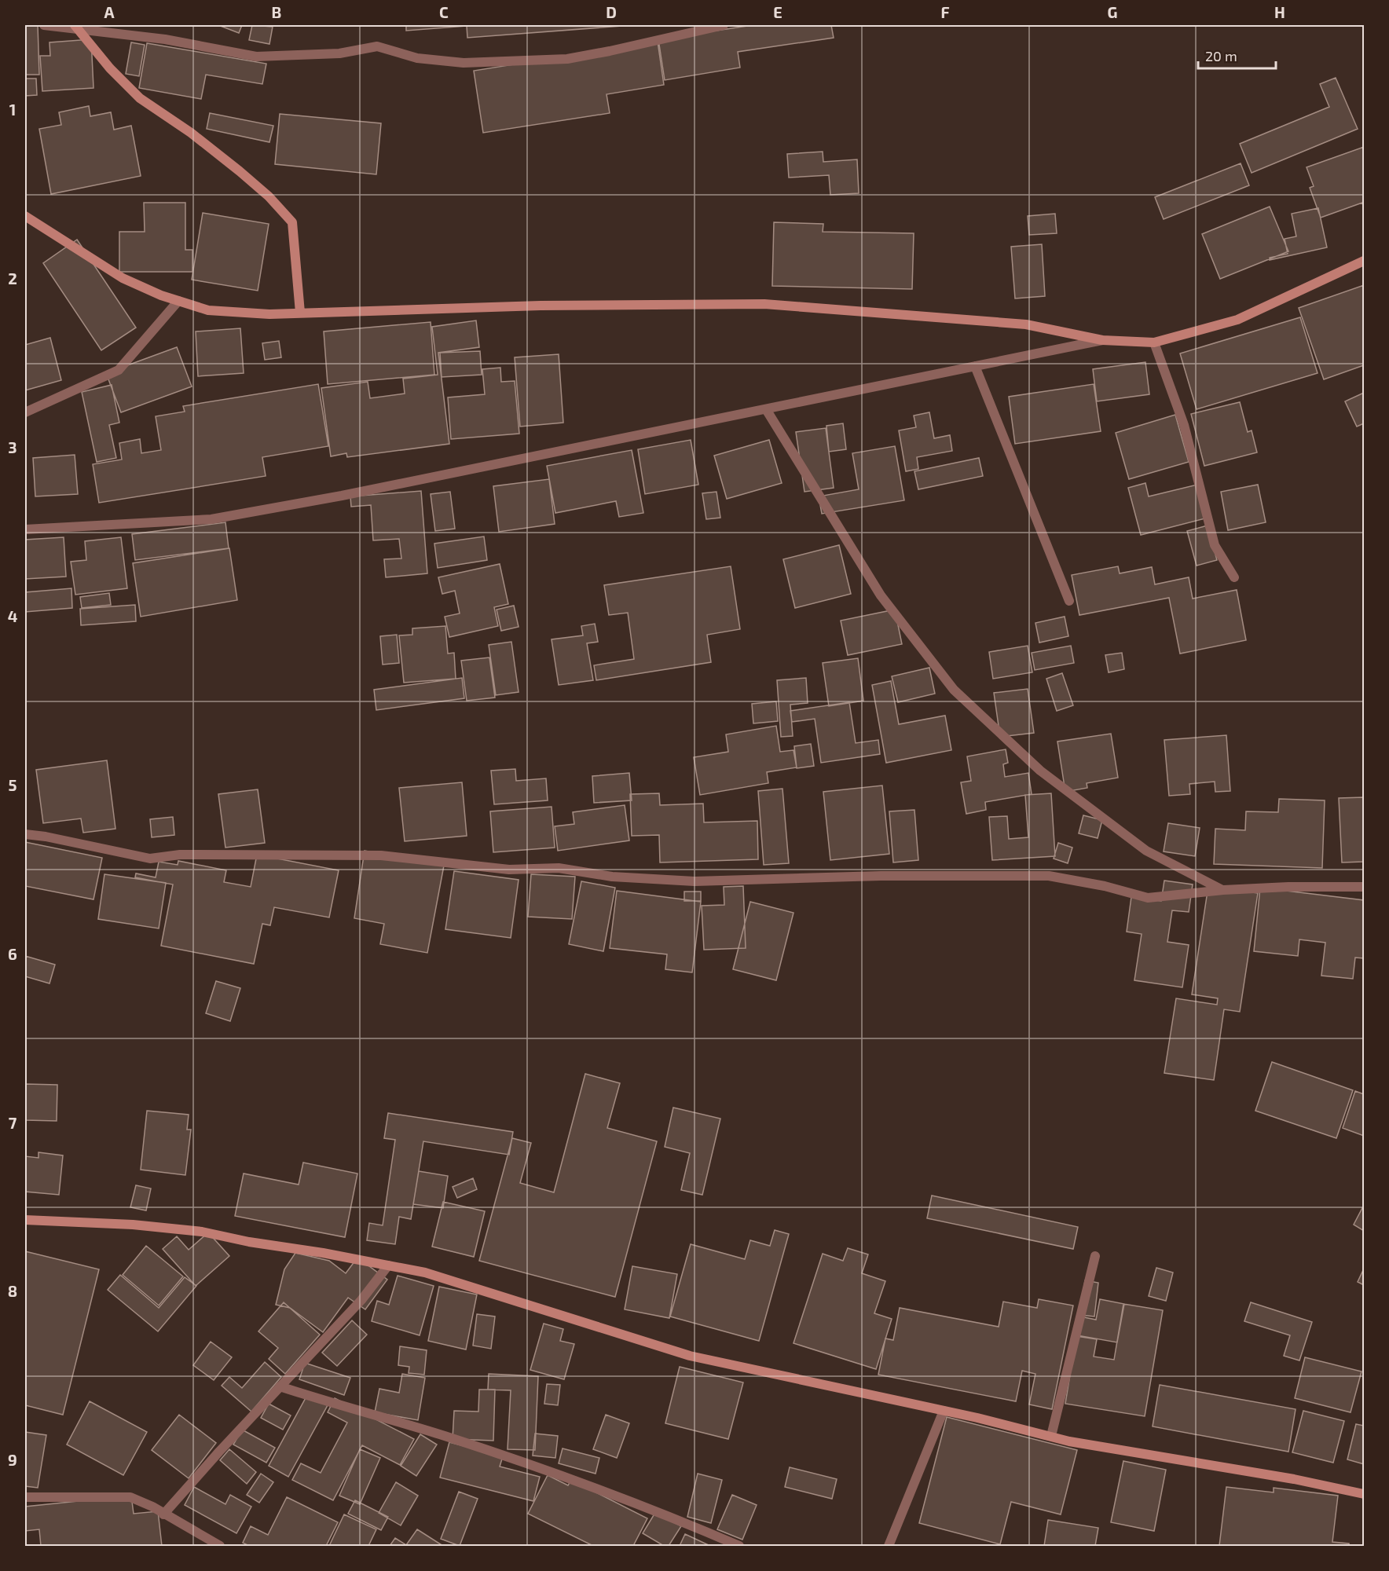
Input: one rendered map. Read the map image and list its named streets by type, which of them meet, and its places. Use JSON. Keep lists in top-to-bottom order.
{
  "scale_bar": "20 m",
  "grid": {
    "columns": [
      "A",
      "B",
      "C",
      "D",
      "E",
      "F",
      "G",
      "H"
    ],
    "rows": [
      "1",
      "2",
      "3",
      "4",
      "5",
      "6",
      "7",
      "8",
      "9"
    ]
  }
}
